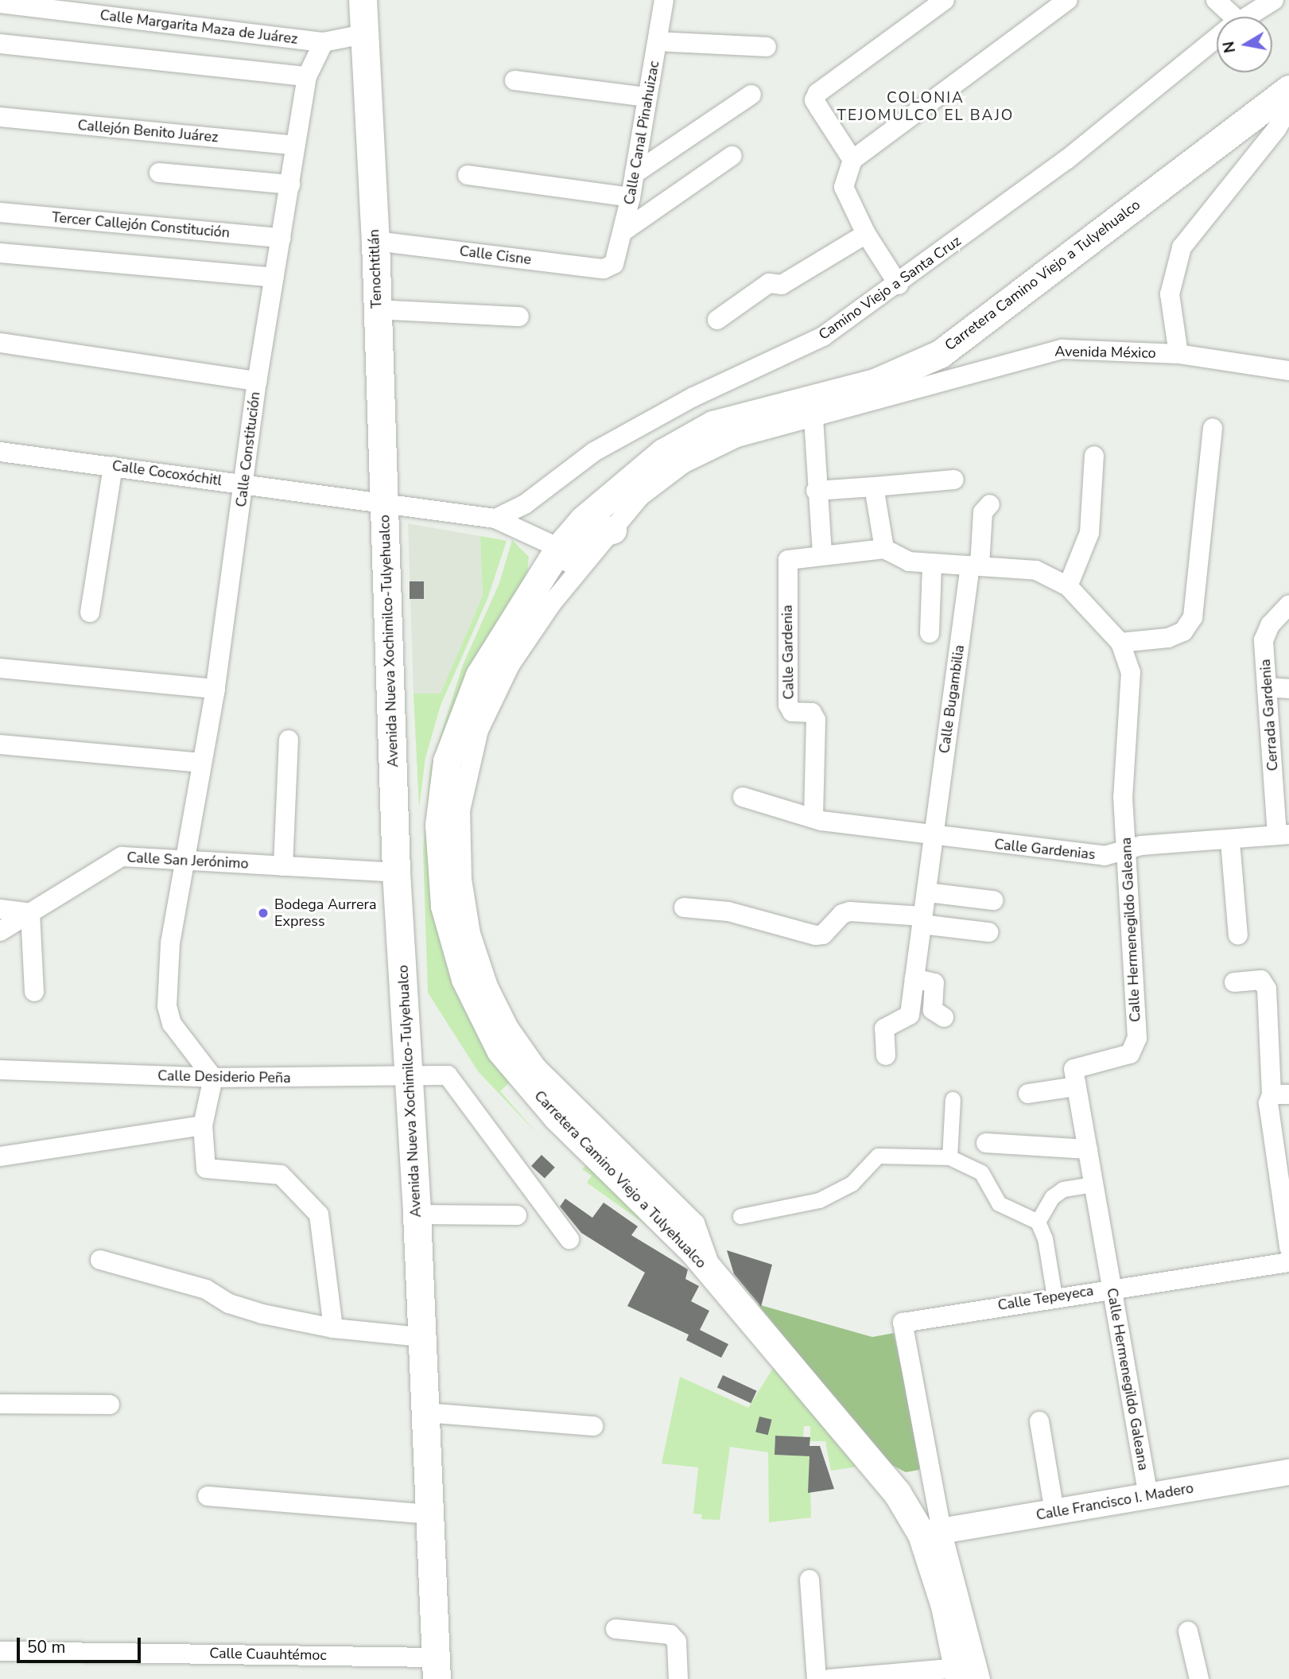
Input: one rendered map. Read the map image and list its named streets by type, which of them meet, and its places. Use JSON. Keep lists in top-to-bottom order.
{
  "streets": {
    "main road": ["Tenochtitlán", "Carretera Camino Viejo a Tulyehualco", "Avenida Nueva Xochimilco-Tulyehualco"],
    "street": [
      "Calle Margarita Maza de Juárez",
      "Callejón Benito Juárez",
      "Calle Canal Pinahuizac",
      "Tercer Callejón Constitución",
      "Calle Cisne",
      "Camino Viejo a Santa Cruz",
      "Avenida México",
      "Calle Constitución",
      "Calle Cocoxóchitl",
      "Calle Gardenia",
      "Calle Bugambilia",
      "Cerrada Gardenia",
      "Calle Gardenias",
      "Calle San Jerónimo",
      "Calle Hermenegildo Galeana",
      "Calle Desiderio Peña",
      "Calle Tepeyeca",
      "Calle Francisco I. Madero",
      "Calle Cuauhtémoc"
    ]
  },
  "crossings": [
    ["Calle Margarita Maza de Juárez", "Tenochtitlán"],
    ["Calle Margarita Maza de Juárez", "Calle Constitución"],
    ["Callejón Benito Juárez", "Calle Constitución"],
    ["Calle Canal Pinahuizac", "Calle Cisne"],
    ["Tercer Callejón Constitución", "Calle Constitución"],
    ["Calle Cisne", "Tenochtitlán"],
    ["Tenochtitlán", "Calle Cocoxóchitl"],
    ["Tenochtitlán", "Avenida Nueva Xochimilco-Tulyehualco"],
    ["Carretera Camino Viejo a Tulyehualco", "Avenida México"],
    ["Carretera Camino Viejo a Tulyehualco", "Calle Cocoxóchitl"],
    ["Carretera Camino Viejo a Tulyehualco", "Calle Francisco I. Madero"],
    ["Camino Viejo a Santa Cruz", "Calle Cocoxóchitl"],
    ["Calle Constitución", "Calle Cocoxóchitl"],
    ["Calle Constitución", "Calle San Jerónimo"],
    ["Calle Constitución", "Calle Desiderio Peña"],
    ["Calle Cocoxóchitl", "Avenida Nueva Xochimilco-Tulyehualco"],
    ["Avenida Nueva Xochimilco-Tulyehualco", "Calle San Jerónimo"],
    ["Avenida Nueva Xochimilco-Tulyehualco", "Calle Desiderio Peña"],
    ["Avenida Nueva Xochimilco-Tulyehualco", "Calle Cuauhtémoc"],
    ["Calle Gardenia", "Calle Gardenias"],
    ["Calle Bugambilia", "Calle Gardenias"],
    ["Calle Bugambilia", "Calle Hermenegildo Galeana"],
    ["Cerrada Gardenia", "Calle Gardenias"],
    ["Calle Gardenias", "Calle Hermenegildo Galeana"],
    ["Calle Hermenegildo Galeana", "Calle Tepeyeca"],
    ["Calle Hermenegildo Galeana", "Calle Francisco I. Madero"]
  ],
  "districts": ["COLONIA TEJOMULCO EL BAJO"],
  "places": ["Bodega Aurrera Express"],
  "scale_bar": "50 m",
  "north": "left"
}
